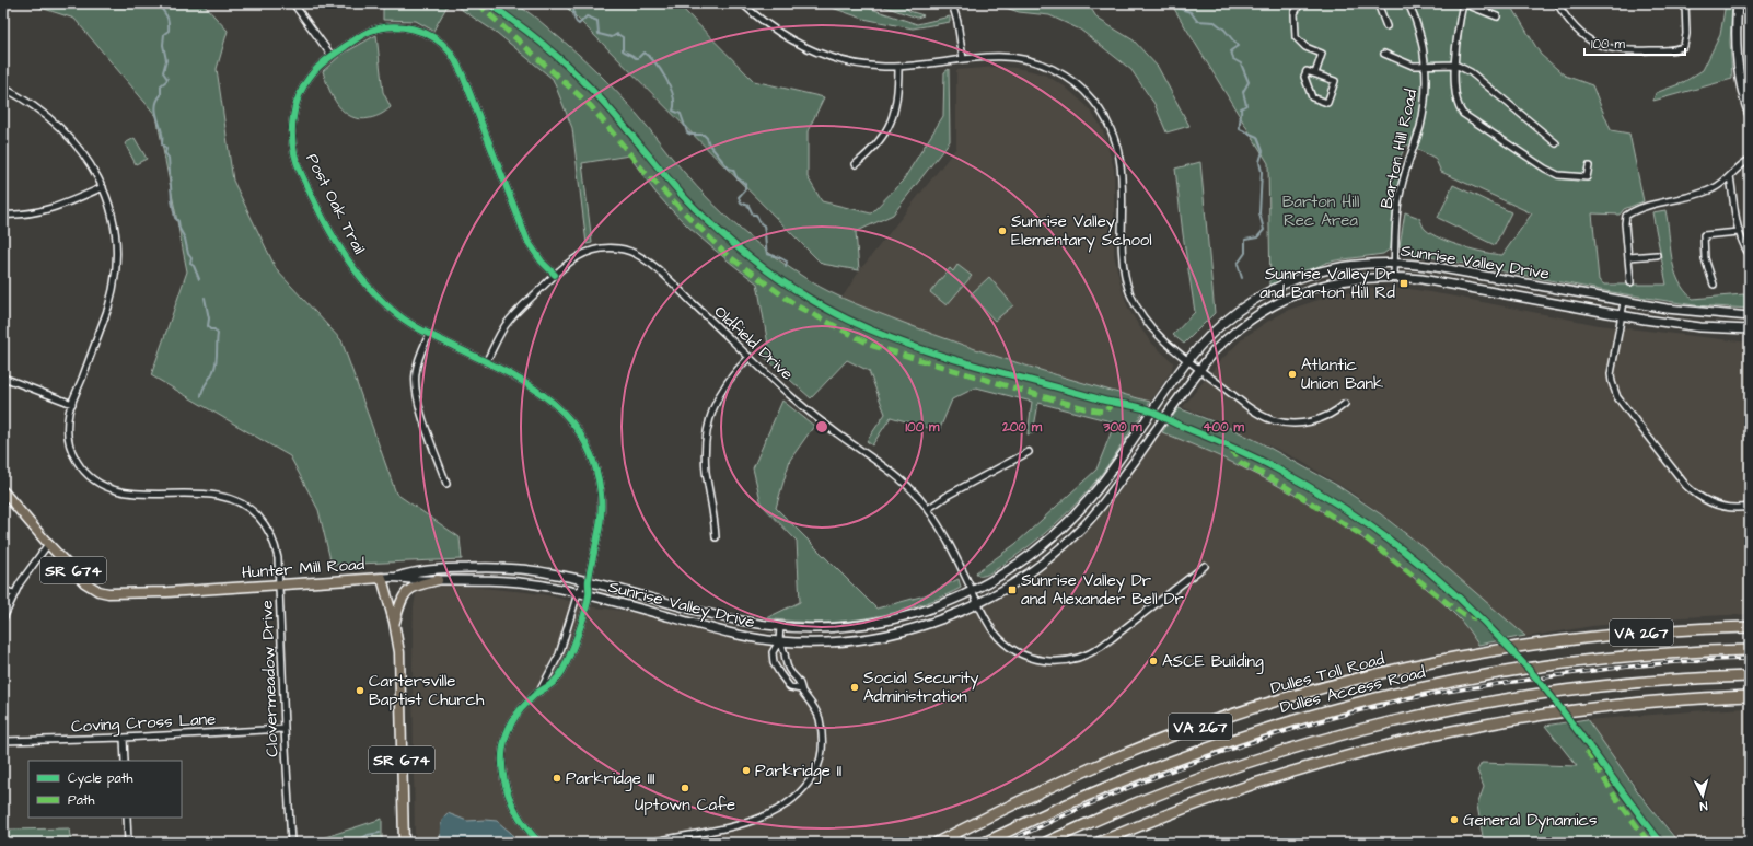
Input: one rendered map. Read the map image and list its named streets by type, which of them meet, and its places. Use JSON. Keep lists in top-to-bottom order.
{
  "streets": {
    "highway": ["VA 267", "Dulles Toll Road", "Dulles Access Road"],
    "main road": ["Sunrise Valley Drive", "Hunter Mill Road", "SR 674"],
    "street": [
      "Barton Hill Road",
      "Post Oak Trail",
      "Oldfield Drive",
      "Clovermeadow Drive",
      "Coving Cross Lane"
    ]
  },
  "crossings": [
    ["Barton Hill Road", "Sunrise Valley Drive"],
    ["Post Oak Trail", "Sunrise Valley Drive"],
    ["Post Oak Trail", "Oldfield Drive"],
    ["Sunrise Valley Drive", "Oldfield Drive"],
    ["Sunrise Valley Drive", "Hunter Mill Road"],
    ["Hunter Mill Road", "Clovermeadow Drive"],
    ["Clovermeadow Drive", "Coving Cross Lane"]
  ],
  "parks": ["Barton Hill Rec Area"],
  "places": {
    "other": [
      "Sunrise Valley Elementary School",
      "Atlantic Union Bank",
      "ASCE Building",
      "Social Security Administration",
      "Cartersville Baptist Church",
      "Parkridge II",
      "Parkridge III",
      "Uptown Cafe",
      "General Dynamics"
    ],
    "transit": ["Sunrise Valley Dr and Barton Hill Rd", "Sunrise Valley Dr and Alexander Bell Dr"]
  },
  "legend": ["Cycle path", "Path"],
  "scale_bar": "100 m",
  "north": "bottom",
  "rings": [
    "100 m",
    "200 m",
    "300 m",
    "400 m"
  ]
}
